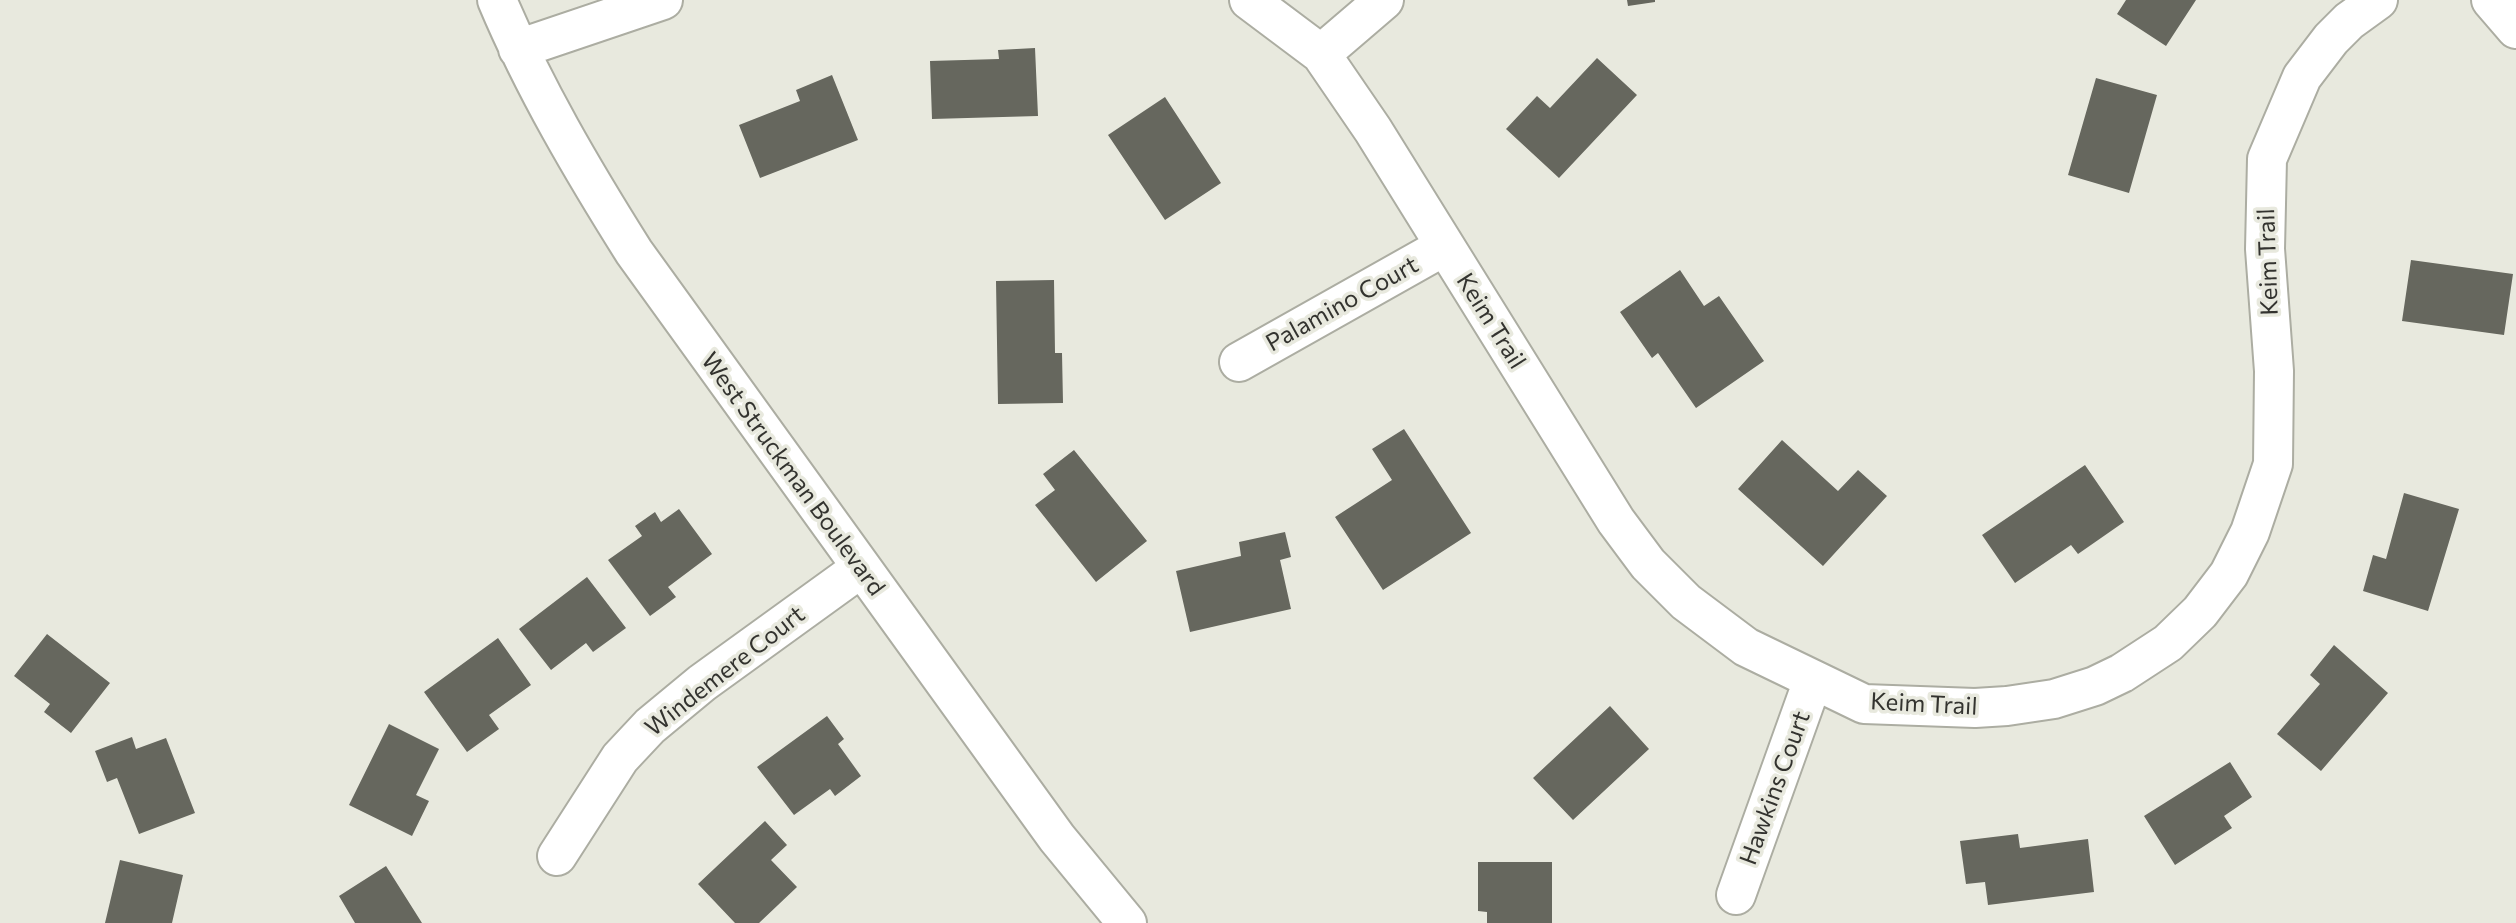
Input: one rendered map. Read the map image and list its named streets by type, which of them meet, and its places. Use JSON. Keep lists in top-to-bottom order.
{
  "streets": {
    "street": [
      "Keim Trail",
      "Palamino Court",
      "West Struckman Boulevard",
      "Windemere Court",
      "Hawkins Court"
    ]
  },
  "crossings": [
    ["Keim Trail", "Palamino Court"],
    ["Keim Trail", "Hawkins Court"],
    ["West Struckman Boulevard", "Windemere Court"]
  ]
}
